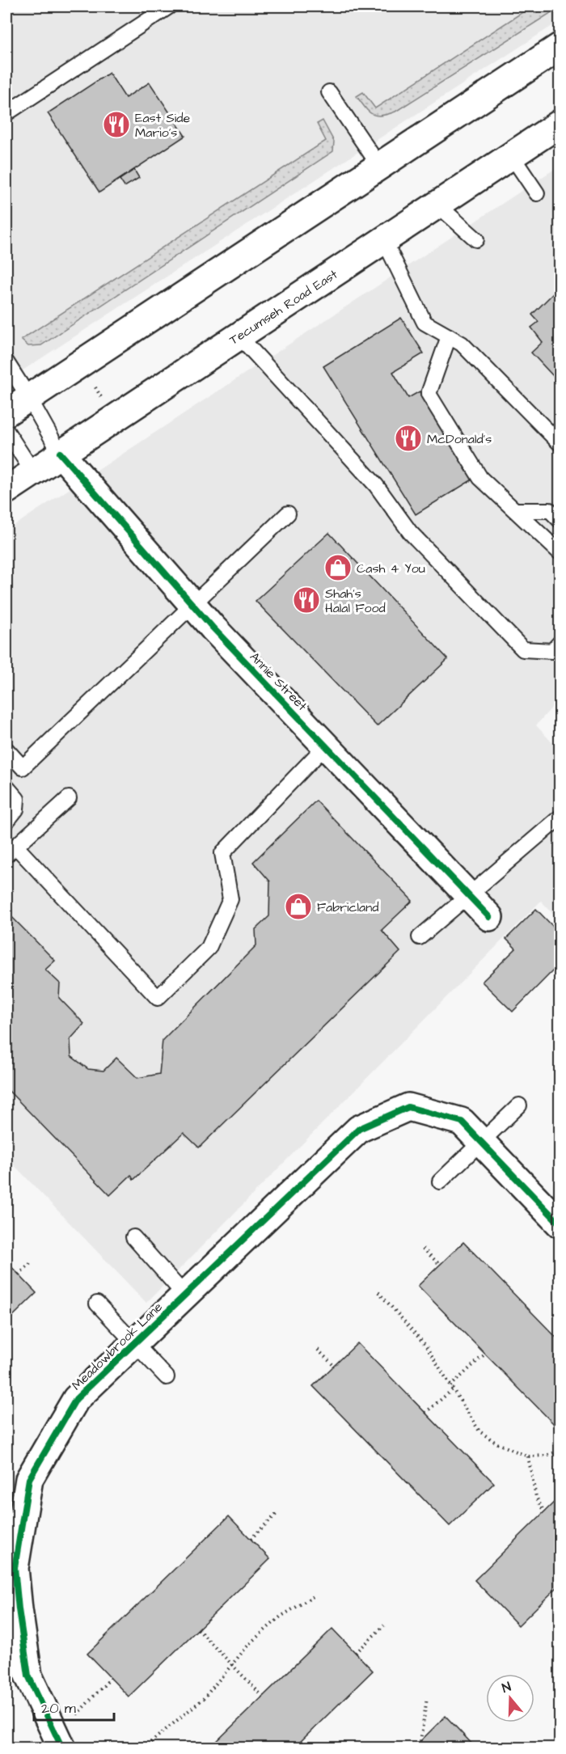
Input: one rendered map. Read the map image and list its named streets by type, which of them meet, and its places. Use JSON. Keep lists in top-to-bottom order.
{
  "streets": {
    "street": ["Tecumseh Road East", "Annie Street", "Meadowbrook Lane"]
  },
  "crossings": [
    ["Tecumseh Road East", "Annie Street"]
  ],
  "places": {
    "restaurant": ["East Side Mario's", "McDonald's", "Shah's Halal Food"],
    "shop": ["Cash 4 You", "Fabricland"]
  },
  "scale_bar": "20 m",
  "north": "top"
}
